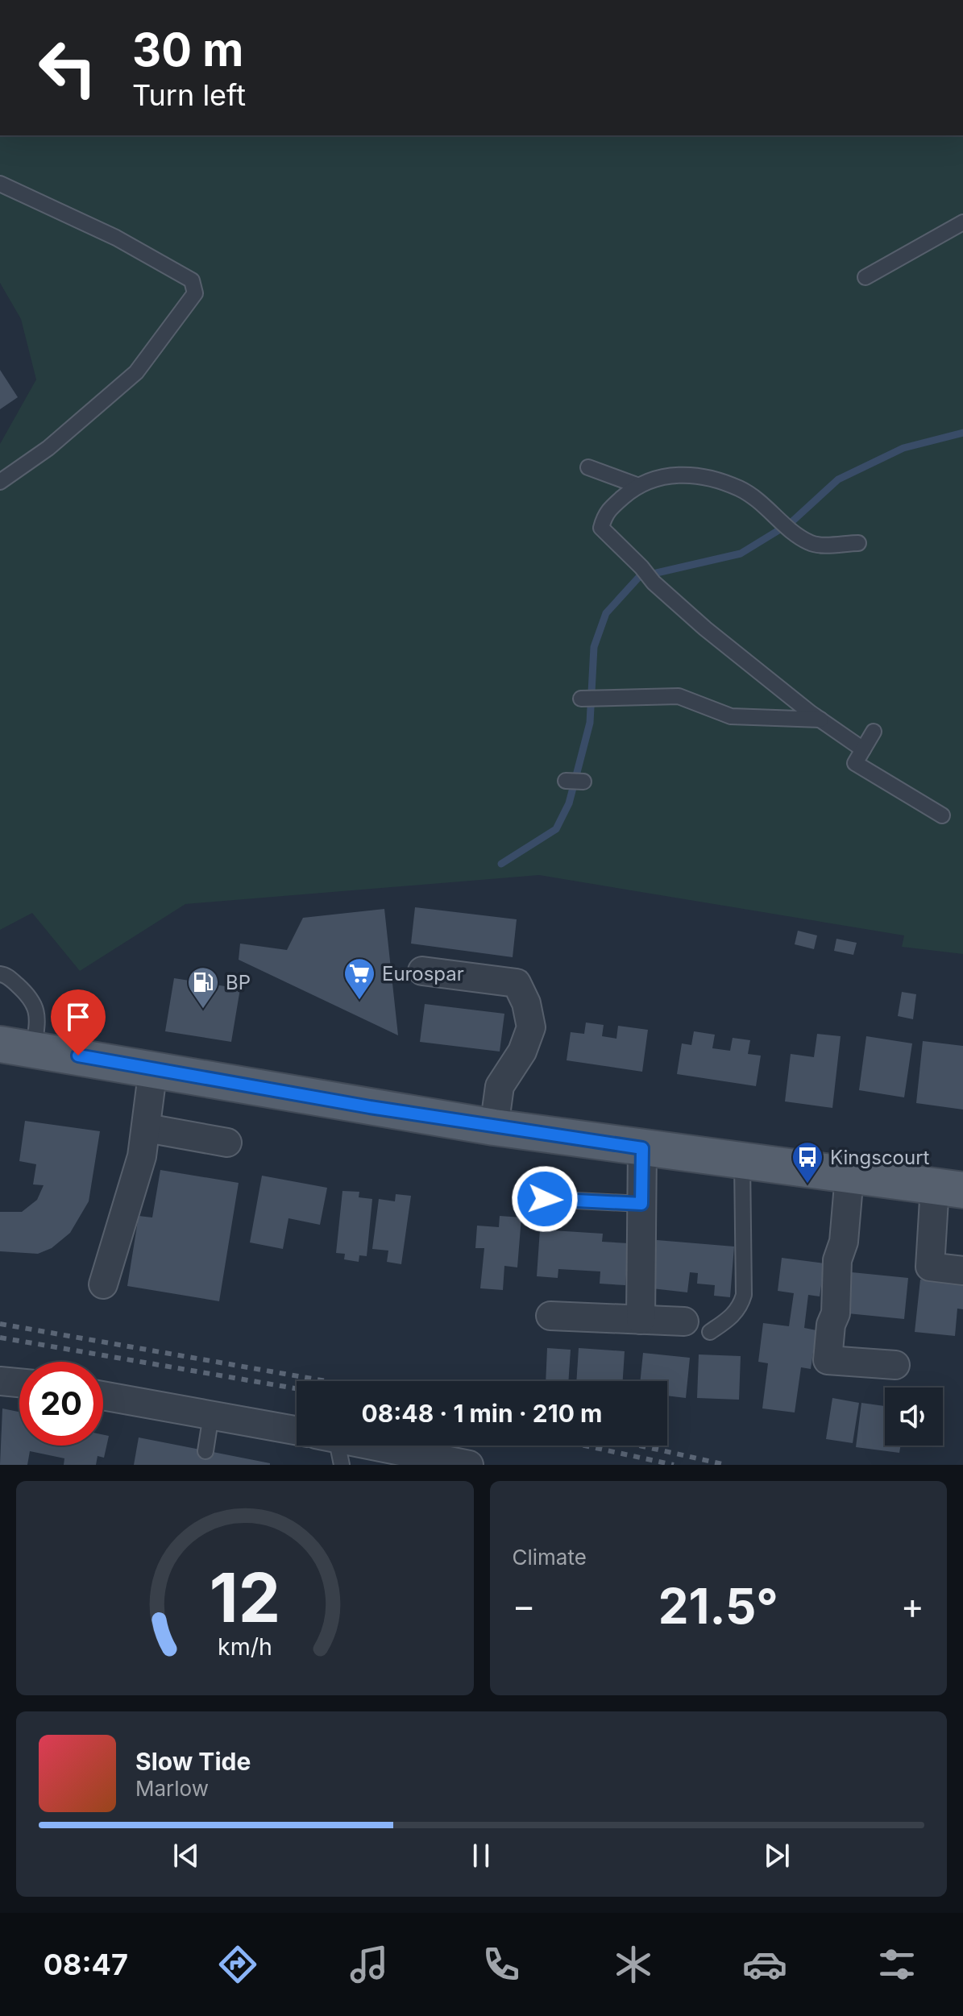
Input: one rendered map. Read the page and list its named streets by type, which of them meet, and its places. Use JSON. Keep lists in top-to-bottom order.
{
  "places": {
    "supermarket": ["Eurospar"],
    "fuel station": ["BP"],
    "bus stop": ["Kingscourt"]
  },
  "page": {
    "turn": ["30 m", "Turn left"],
    "limit": "20",
    "trip": "08:48 · 1 min · 210 m",
    "tile": "Climate",
    "heat": ["−", "21.5°", "+"],
    "song": ["Slow Tide", "Marlow"],
    "tabs": "08:47",
    "gauge": ["12", "km/h"]
  }
}
